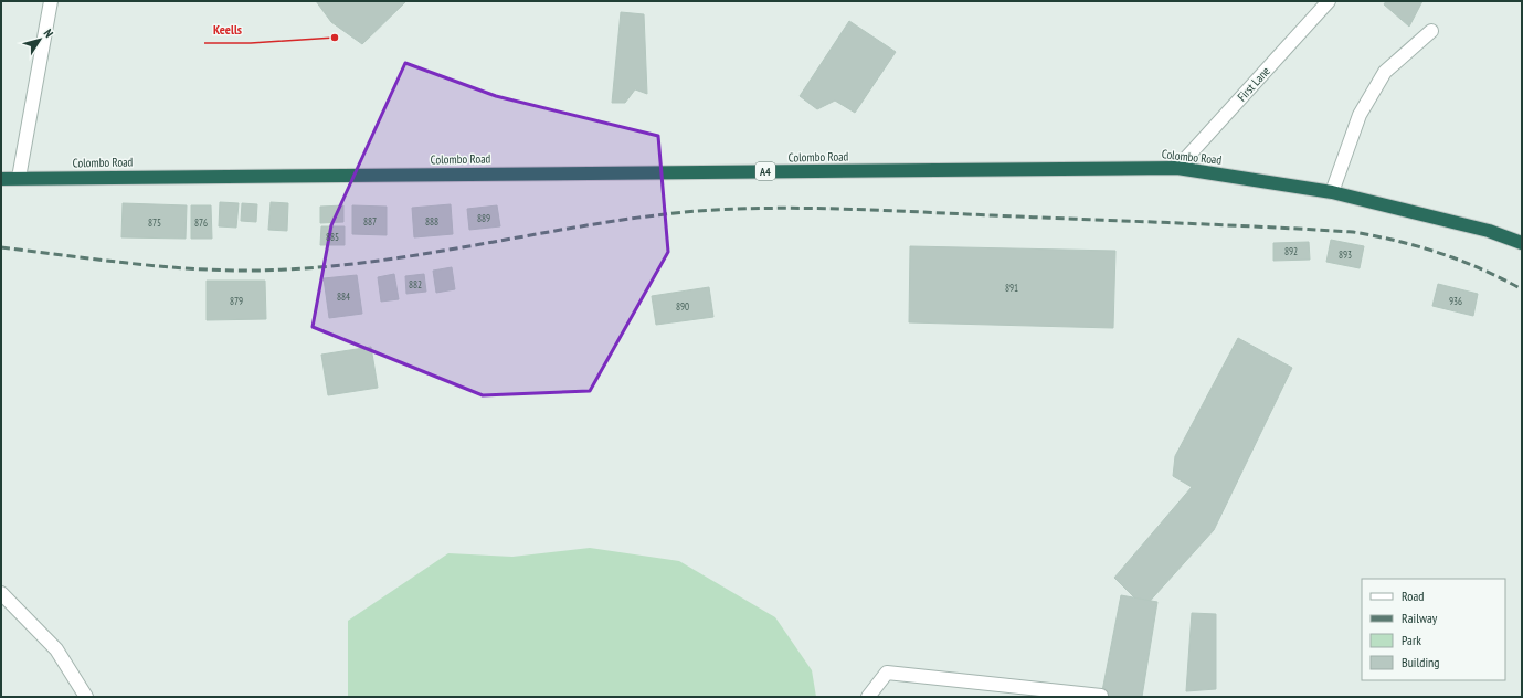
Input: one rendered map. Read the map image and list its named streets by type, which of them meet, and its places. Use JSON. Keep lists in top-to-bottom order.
{
  "streets": {
    "highway": ["Colombo Road", "A4"],
    "street": ["First Lane"]
  },
  "crossings": [
    ["First Lane", "Colombo Road"]
  ],
  "places": ["Keells"],
  "house_numbers": [
    "889",
    "887",
    "888",
    "875",
    "876",
    "885",
    "892",
    "893",
    "882",
    "891",
    "884",
    "879",
    "936",
    "890"
  ],
  "legend": [
    "Road",
    "Railway",
    "Park",
    "Building"
  ],
  "north": "top right"
}
